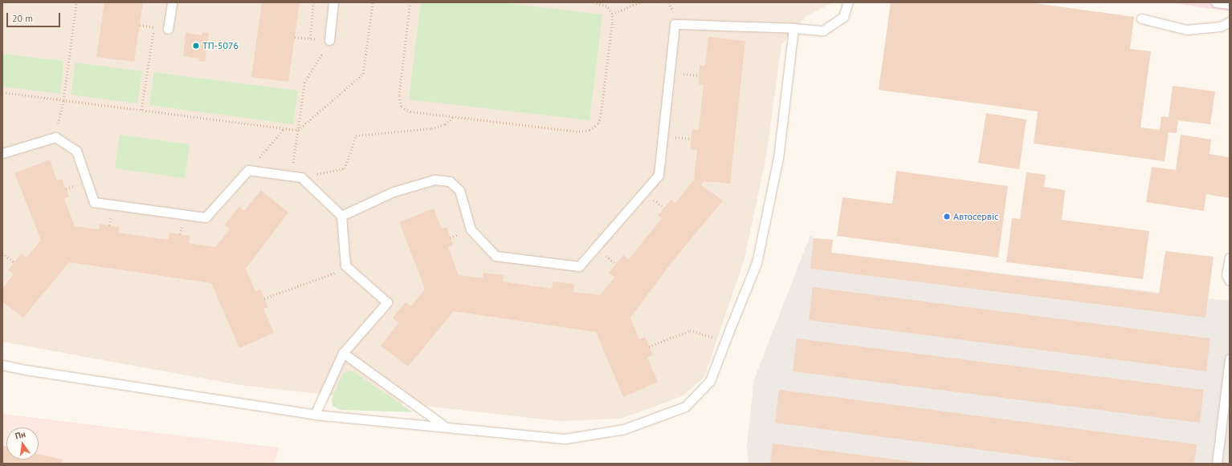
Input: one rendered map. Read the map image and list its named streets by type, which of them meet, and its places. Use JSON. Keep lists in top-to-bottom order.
{
  "places": ["ТП-5076", "Автосервіс"],
  "scale_bar": "20 m",
  "north": "top"
}
